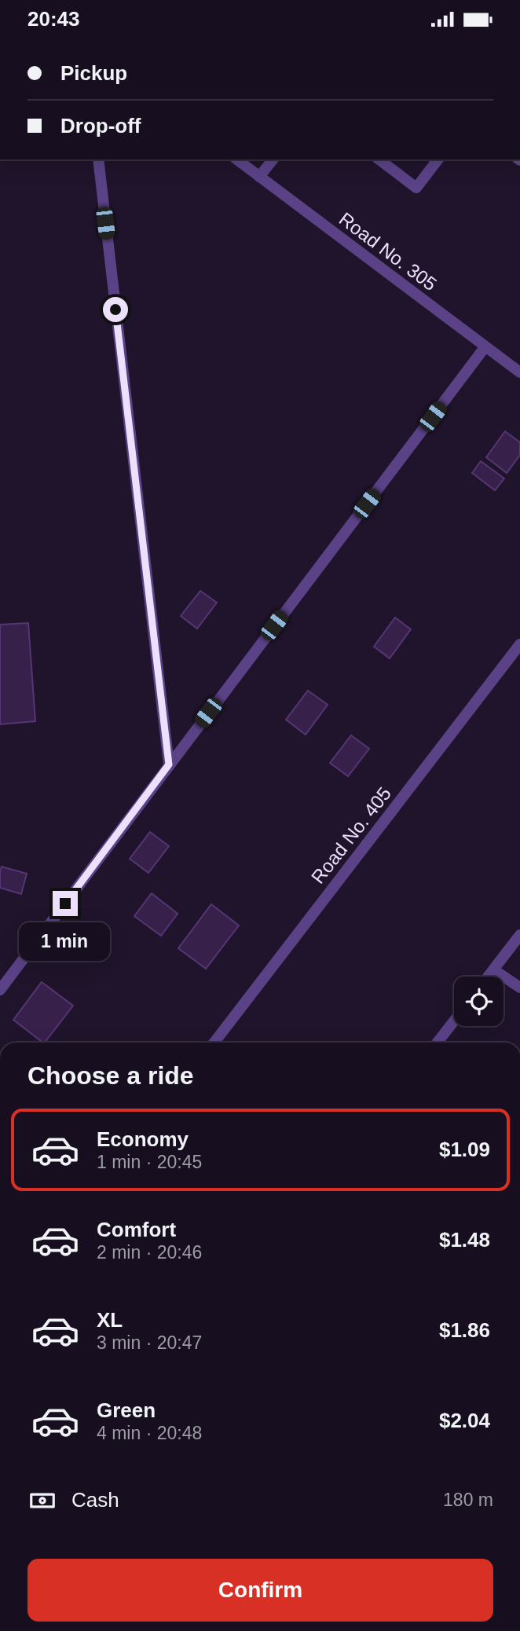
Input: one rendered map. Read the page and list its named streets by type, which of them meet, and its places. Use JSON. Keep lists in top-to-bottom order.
{
  "streets": {
    "street": ["Road No. 305", "Road No. 405"]
  },
  "page": {
    "status": "20:43",
    "banner": ["Pickup", "Drop-off"],
    "bubble": "1 min",
    "heading": "Choose a ride",
    "list": [
      {
        "name": "Economy",
        "note": "1 min · 20:45",
        "value": "$1.09"
      },
      {
        "name": "Comfort",
        "note": "2 min · 20:46",
        "value": "$1.48"
      },
      {
        "name": "XL",
        "note": "3 min · 20:47",
        "value": "$1.86"
      },
      {
        "name": "Green",
        "note": "4 min · 20:48",
        "value": "$2.04"
      }
    ],
    "pay": ["Cash", "180 m"],
    "buttons": "Confirm"
  }
}
